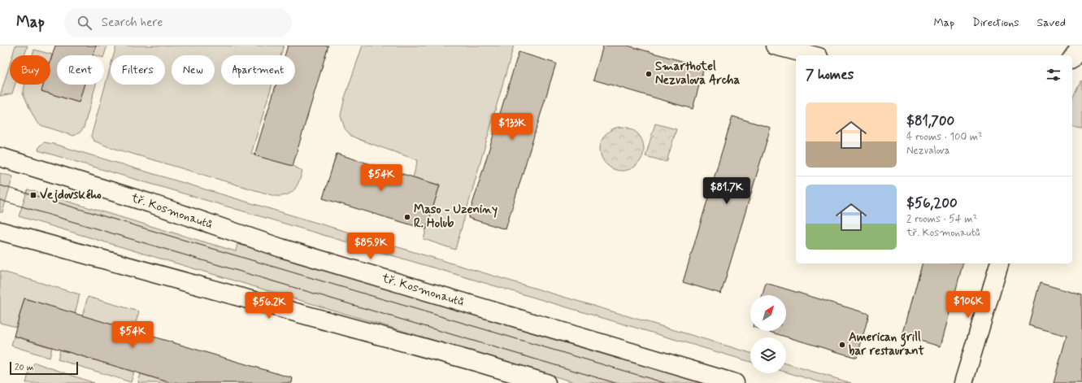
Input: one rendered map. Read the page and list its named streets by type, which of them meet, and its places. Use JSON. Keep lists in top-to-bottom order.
{
  "streets": {
    "street": ["tř. Kosmonautů"]
  },
  "places": {
    "other": ["Smarthotel Nezvalova Archa", "Maso - Uzeniny R. Holub", "American grill bar restaurant"],
    "transit": ["Vejdovského"]
  },
  "scale_bar": "20 m",
  "north": "top right",
  "page": {
    "header": "Map",
    "search": "Search here",
    "nav": ["Map", "Directions", "Saved"],
    "chip": [
      "Buy",
      "Rent",
      "Filters",
      "New",
      "Apartment"
    ],
    "heading": "7 homes",
    "list": [
      {
        "name": "$81,700",
        "note": "4 rooms · 100 m² · Nezvalova"
      },
      {
        "name": "$56,200",
        "note": "2 rooms · 54 m² · tř. Kosmonautů"
      }
    ],
    "price": [
      "$133K",
      "$54K",
      "$81.7K",
      "$85.9K",
      "$106K",
      "$56.2K",
      "$54K"
    ],
    "scale": "20 m"
  }
}
